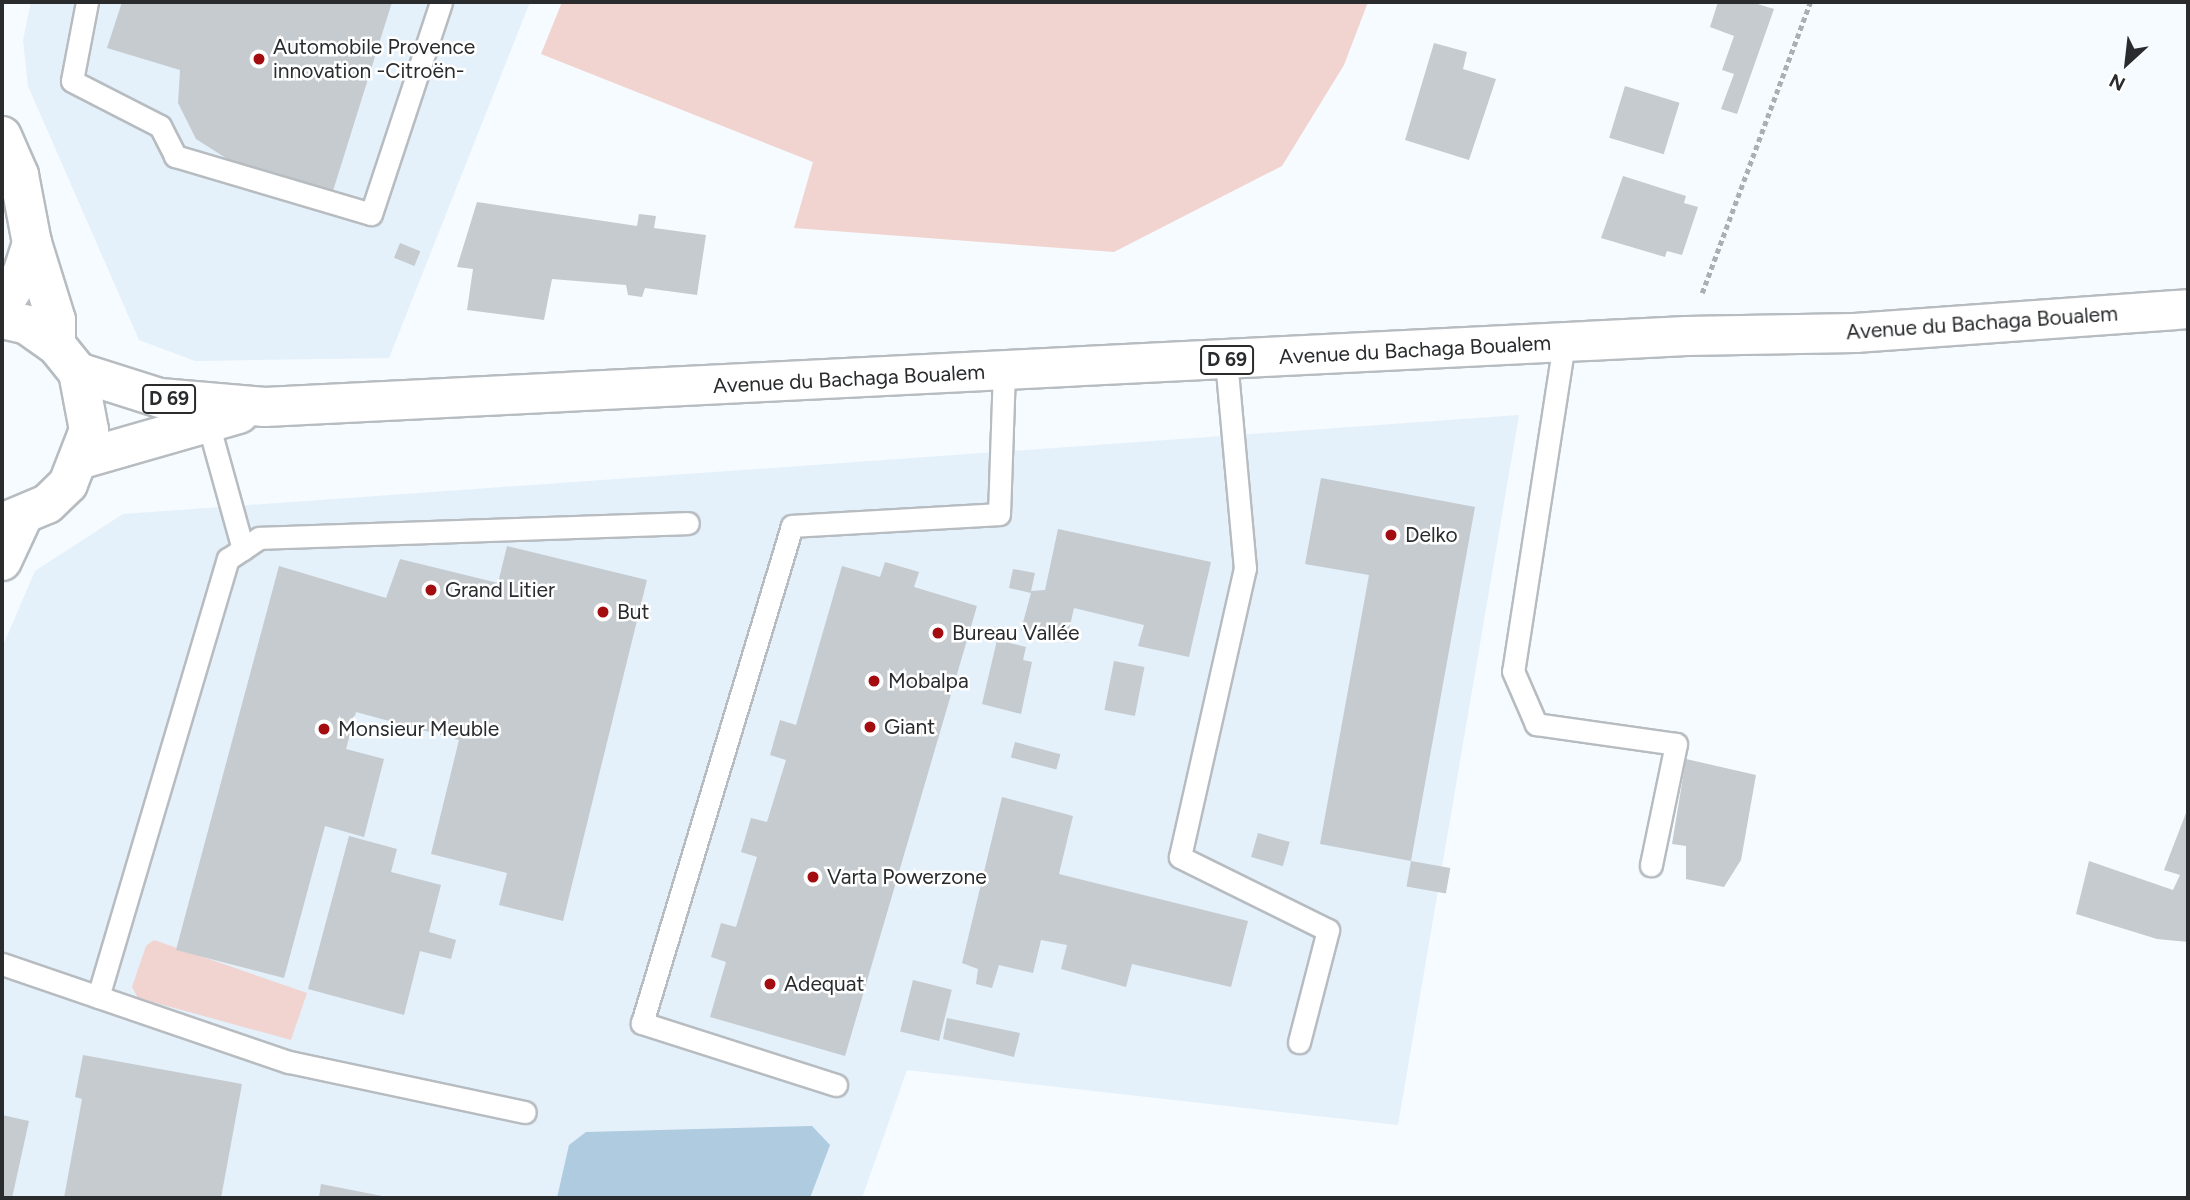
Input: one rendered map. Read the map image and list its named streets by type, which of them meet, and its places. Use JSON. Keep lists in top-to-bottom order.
{
  "streets": {
    "main road": ["Avenue du Bachaga Boualem", "D 69"]
  },
  "crossings": [
    ["Avenue du Bachaga Boualem", "D 69"]
  ],
  "places": [
    "Automobile Provence innovation -Citroën-",
    "Delko",
    "Grand Litier",
    "But",
    "Bureau Vallée",
    "Mobalpa",
    "Giant",
    "Monsieur Meuble",
    "Varta Powerzone",
    "Adequat"
  ],
  "north": "bottom left"
}
